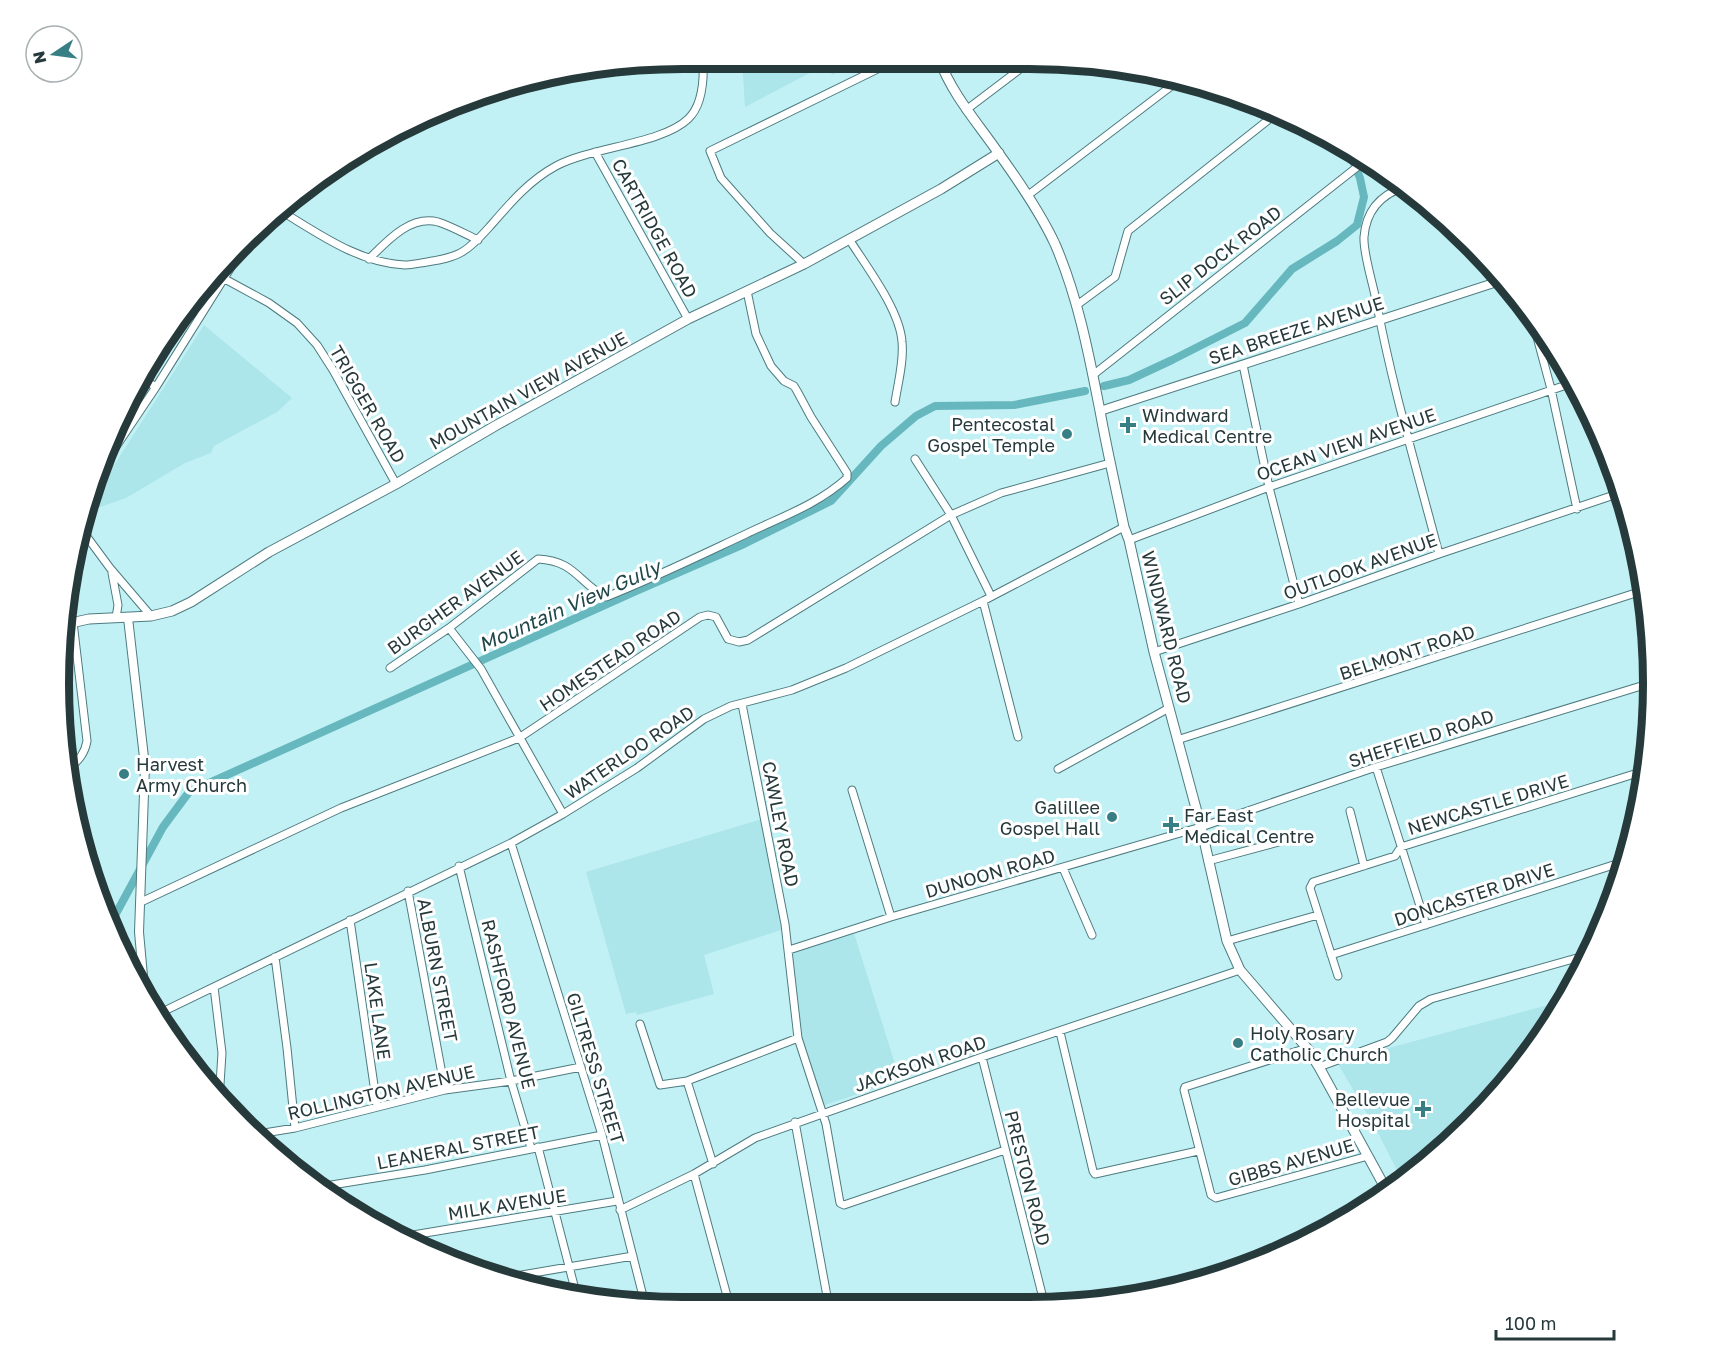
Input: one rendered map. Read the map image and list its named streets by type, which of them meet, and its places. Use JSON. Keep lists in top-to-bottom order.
{
  "streets": {
    "main road": ["MOUNTAIN VIEW AVENUE", "WINDWARD ROAD"],
    "street": [
      "CARTRIDGE ROAD",
      "SLIP DOCK ROAD",
      "SEA BREEZE AVENUE",
      "TRIGGER ROAD",
      "OCEAN VIEW AVENUE",
      "OUTLOOK AVENUE",
      "BURGHER AVENUE",
      "BELMONT ROAD",
      "HOMESTEAD ROAD",
      "SHEFFIELD ROAD",
      "WATERLOO ROAD",
      "NEWCASTLE DRIVE",
      "CAWLEY ROAD",
      "DUNOON ROAD",
      "DONCASTER DRIVE",
      "ALBURN STREET",
      "RASHFORD AVENUE",
      "LAKE LANE",
      "JACKSON ROAD",
      "GILTRESS STREET",
      "ROLLINGTON AVENUE",
      "LEANERAL STREET",
      "GIBBS AVENUE",
      "PRESTON ROAD",
      "MILK AVENUE"
    ]
  },
  "crossings": [
    ["CARTRIDGE ROAD", "MOUNTAIN VIEW AVENUE"],
    ["SLIP DOCK ROAD", "WINDWARD ROAD"],
    ["SEA BREEZE AVENUE", "WINDWARD ROAD"],
    ["MOUNTAIN VIEW AVENUE", "TRIGGER ROAD"],
    ["MOUNTAIN VIEW AVENUE", "BURGHER AVENUE"],
    ["MOUNTAIN VIEW AVENUE", "WINDWARD ROAD"],
    ["OCEAN VIEW AVENUE", "WINDWARD ROAD"],
    ["OUTLOOK AVENUE", "WINDWARD ROAD"],
    ["WINDWARD ROAD", "BELMONT ROAD"],
    ["WINDWARD ROAD", "HOMESTEAD ROAD"],
    ["WINDWARD ROAD", "SHEFFIELD ROAD"],
    ["WINDWARD ROAD", "WATERLOO ROAD"],
    ["WINDWARD ROAD", "DUNOON ROAD"],
    ["WINDWARD ROAD", "JACKSON ROAD"],
    ["WINDWARD ROAD", "GIBBS AVENUE"],
    ["SHEFFIELD ROAD", "DUNOON ROAD"],
    ["WATERLOO ROAD", "CAWLEY ROAD"],
    ["WATERLOO ROAD", "ALBURN STREET"],
    ["WATERLOO ROAD", "RASHFORD AVENUE"],
    ["WATERLOO ROAD", "LAKE LANE"],
    ["WATERLOO ROAD", "GILTRESS STREET"],
    ["CAWLEY ROAD", "DUNOON ROAD"],
    ["CAWLEY ROAD", "JACKSON ROAD"],
    ["CAWLEY ROAD", "PRESTON ROAD"],
    ["ALBURN STREET", "ROLLINGTON AVENUE"],
    ["RASHFORD AVENUE", "ROLLINGTON AVENUE"],
    ["RASHFORD AVENUE", "LEANERAL STREET"],
    ["RASHFORD AVENUE", "MILK AVENUE"],
    ["LAKE LANE", "ROLLINGTON AVENUE"],
    ["JACKSON ROAD", "GILTRESS STREET"],
    ["JACKSON ROAD", "PRESTON ROAD"],
    ["GILTRESS STREET", "ROLLINGTON AVENUE"],
    ["GILTRESS STREET", "LEANERAL STREET"],
    ["GILTRESS STREET", "MILK AVENUE"]
  ],
  "water": ["Mountain View Gully"],
  "places": {
    "health": ["Windward Medical Centre", "Far East Medical Centre", "Bellevue Hospital"],
    "other": [
      "Pentecostal Gospel Temple",
      "Harvest Army Church",
      "Galillee Gospel Hall",
      "Holy Rosary Catholic Church"
    ]
  },
  "scale_bar": "100 m",
  "north": "left"
}
